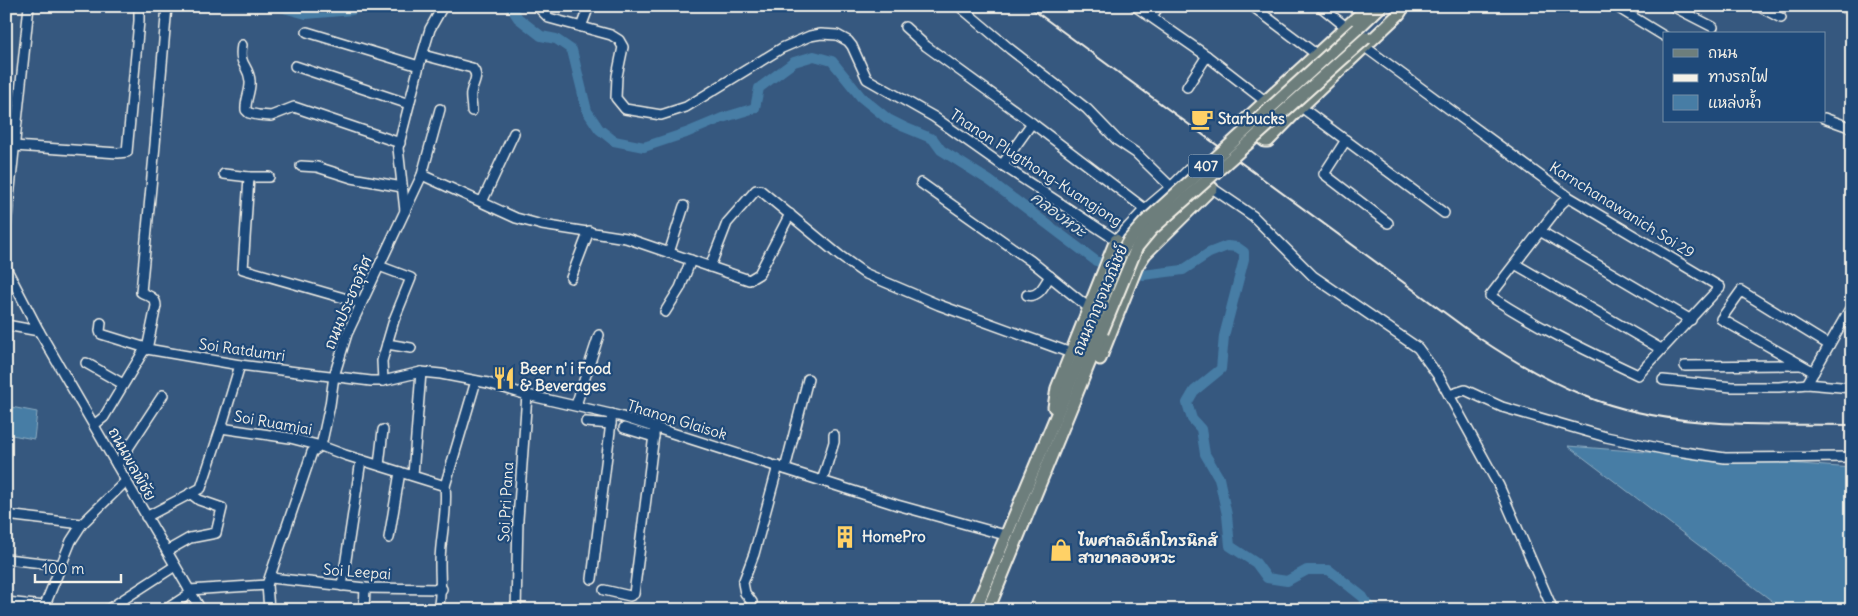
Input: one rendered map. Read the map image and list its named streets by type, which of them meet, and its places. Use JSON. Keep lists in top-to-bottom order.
{
  "streets": {
    "main road": ["407", "ถนนกาญจนวณิชย์"],
    "street": [
      "Thanon Plugthong-Kuangjong",
      "Karnchanawanich Soi 29",
      "ถนนประชาอุทิศ",
      "Soi Ratdumri",
      "Thanon Glaisok",
      "Soi Ruamjai",
      "ถนนพลพิชัย",
      "Soi Pri Pana",
      "Soi Leepai"
    ]
  },
  "crossings": [
    ["Karnchanawanich Soi 29", "ถนนกาญจนวณิชย์"],
    ["ถนนกาญจนวณิชย์", "Thanon Glaisok"],
    ["ถนนประชาอุทิศ", "Soi Ratdumri"],
    ["ถนนประชาอุทิศ", "Thanon Glaisok"],
    ["ถนนประชาอุทิศ", "Soi Ruamjai"],
    ["ถนนประชาอุทิศ", "Soi Leepai"],
    ["Soi Ratdumri", "Thanon Glaisok"],
    ["Thanon Glaisok", "Soi Pri Pana"],
    ["ถนนพลพิชัย", "Soi Leepai"]
  ],
  "water": ["คลองหวะ"],
  "places": {
    "cafe": ["Starbucks"],
    "restaurant": ["Beer n' i Food & Beverages"],
    "building": ["HomePro"],
    "shop": ["ไพศาลอิเล็กโทรนิกส์ สาขาคลองหวะ"]
  },
  "legend": ["ถนน", "ทางรถไฟ", "แหล่งน้ำ"],
  "scale_bar": "100 m"
}
